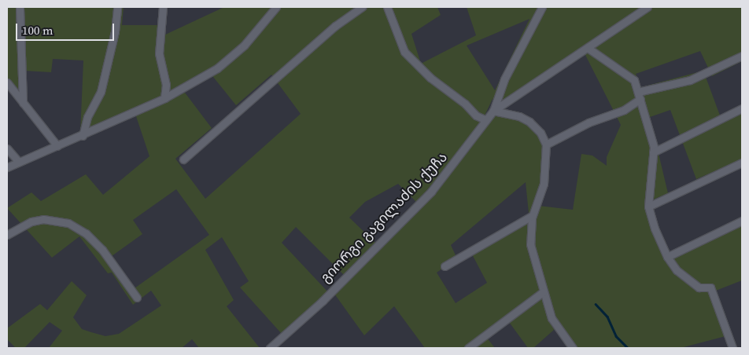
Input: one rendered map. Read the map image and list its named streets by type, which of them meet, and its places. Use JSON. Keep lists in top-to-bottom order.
{
  "streets": {
    "street": ["გიორგი გაგილაძის ქუჩა"]
  },
  "scale_bar": "100 m"
}
